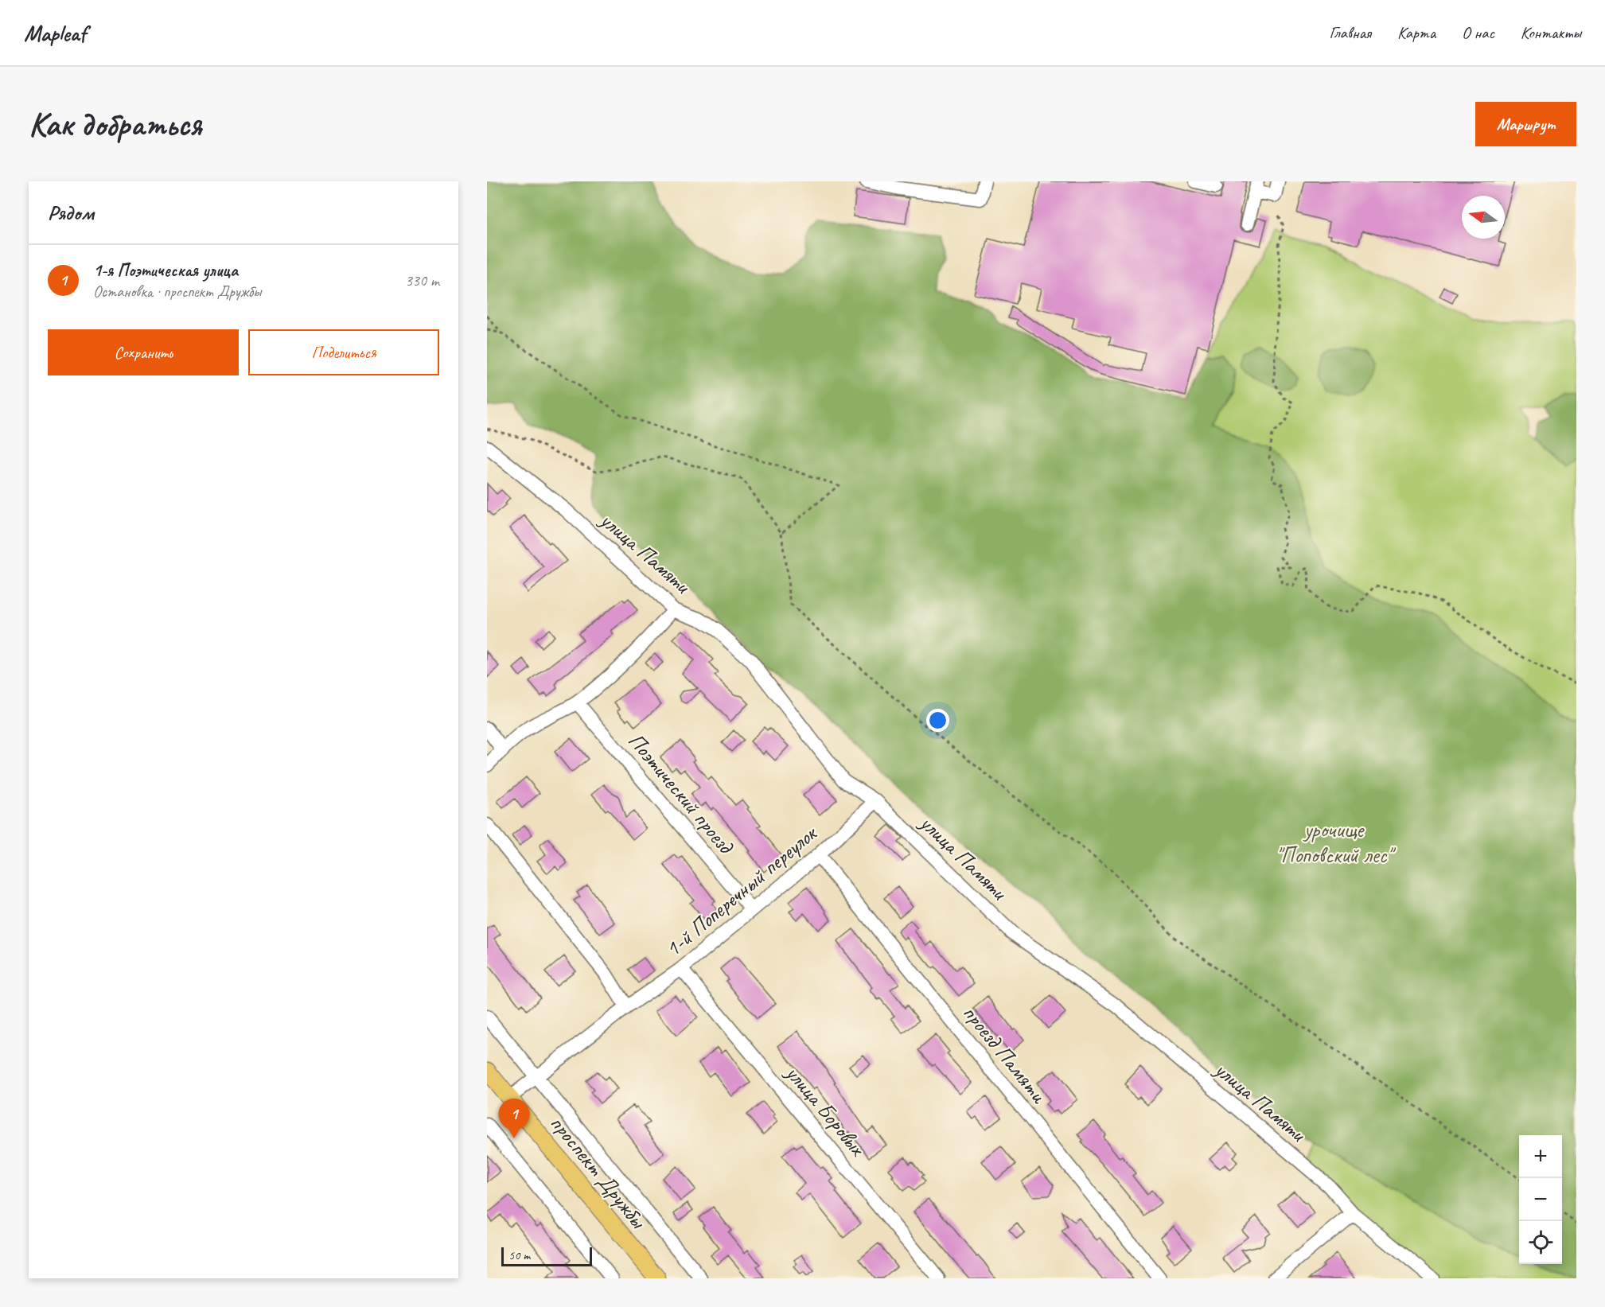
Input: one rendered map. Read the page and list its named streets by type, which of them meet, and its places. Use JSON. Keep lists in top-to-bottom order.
{
  "streets": {
    "main road": ["проспект Дружбы"],
    "street": [
      "улица Памяти",
      "Поэтический проезд",
      "1-й Поперечный переулок",
      "проезд Памяти",
      "улица Боровых"
    ]
  },
  "crossings": [
    ["улица Памяти", "1-й Поперечный переулок"],
    ["Поэтический проезд", "1-й Поперечный переулок"],
    ["1-й Поперечный переулок", "проезд Памяти"],
    ["1-й Поперечный переулок", "улица Боровых"],
    ["1-й Поперечный переулок", "проспект Дружбы"]
  ],
  "parks": ["урочище \"Поповский лес\""],
  "scale_bar": "50 m",
  "north": "left",
  "page": {
    "header": "Mapleaf",
    "nav": [
      "Главная",
      "Карта",
      "О нас",
      "Контакты"
    ],
    "buttons": [
      "Маршрут",
      ["Сохранить", "Поделиться"]
    ],
    "title": "Как добраться",
    "heading": "Рядом",
    "list": [
      {
        "mark": "1",
        "name": "1-я Поэтическая улица",
        "note": "Остановка · проспект Дружбы",
        "value": "330 m"
      }
    ],
    "pins": "1",
    "map_buttons": ["+", "−"],
    "scale": "50 m"
  }
}
